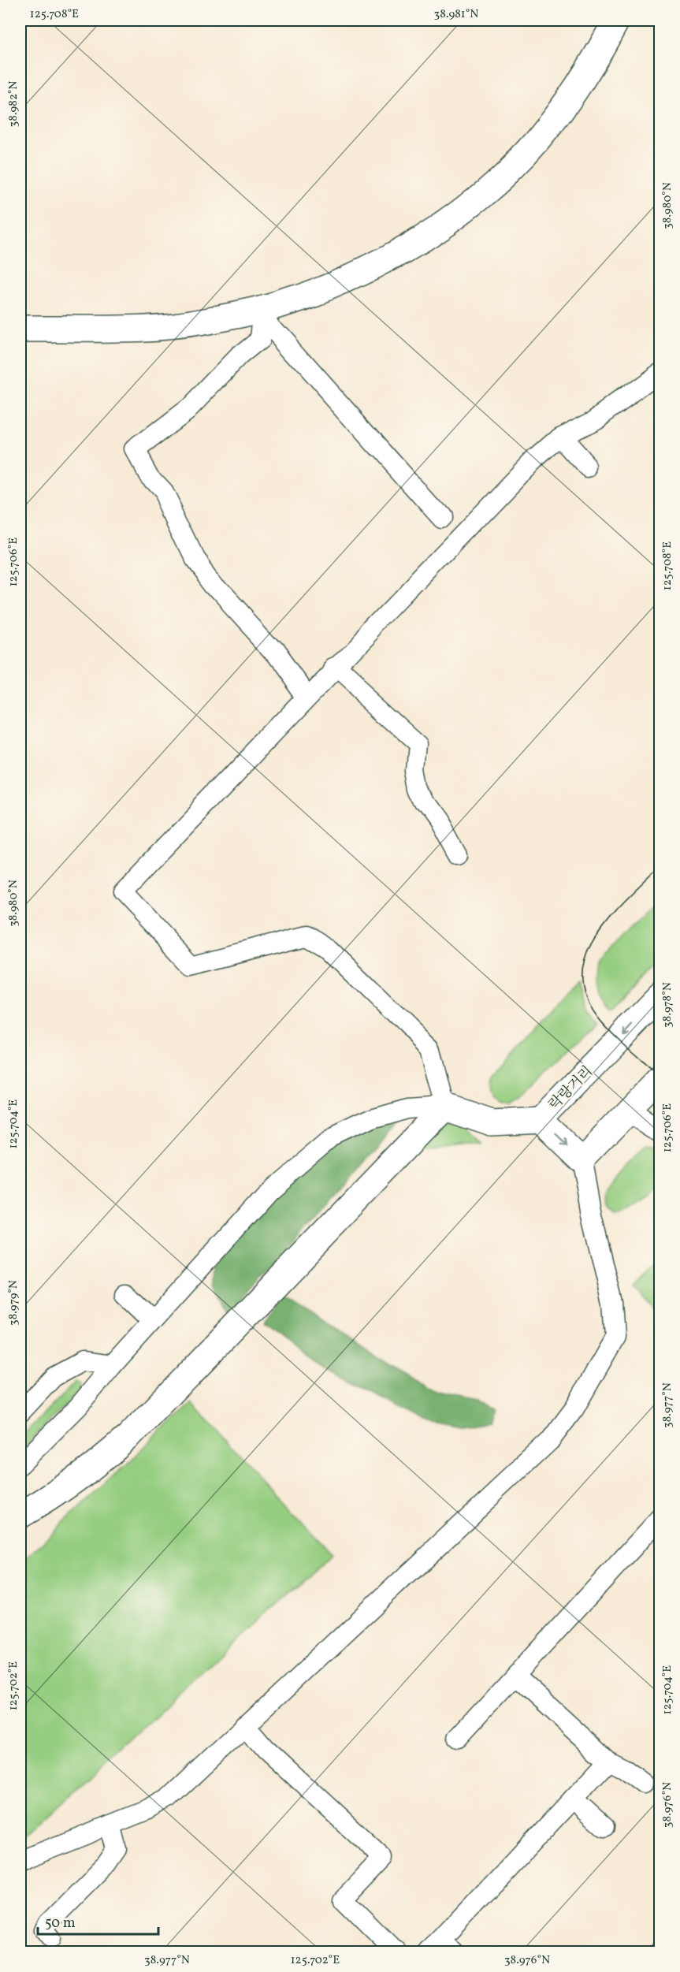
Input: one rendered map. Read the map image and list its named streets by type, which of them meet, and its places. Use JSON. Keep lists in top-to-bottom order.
{
  "streets": {
    "main road": ["락랑거리"]
  },
  "scale_bar": "50 m",
  "coordinates": [
    "125.708°E",
    "38.981°N",
    "38.982°N",
    "38.980°N",
    "125.706°E",
    "38.978°N",
    "125.704°E",
    "38.979°N",
    "38.977°N",
    "125.702°E",
    "38.976°N"
  ]
}
